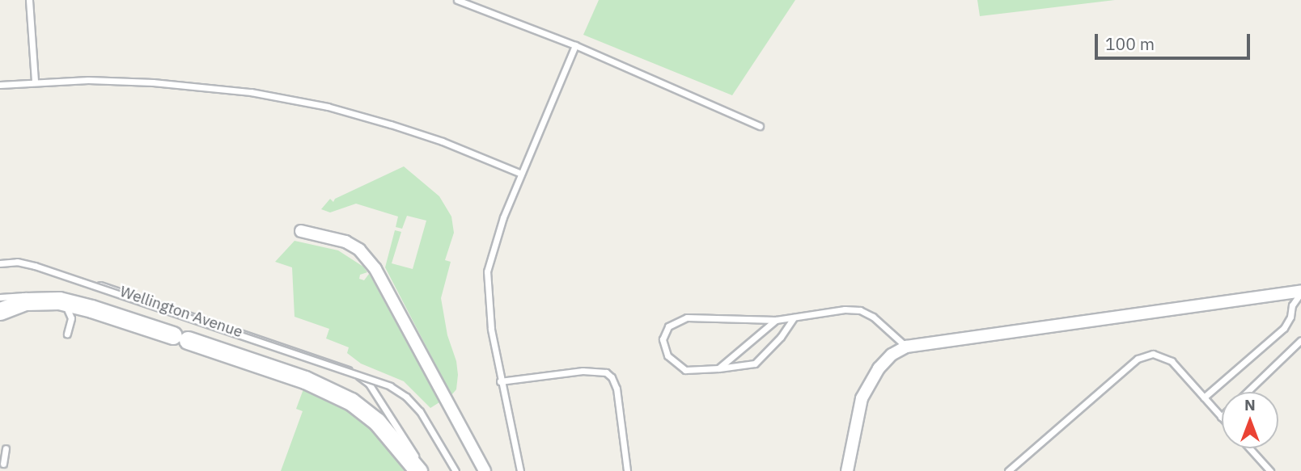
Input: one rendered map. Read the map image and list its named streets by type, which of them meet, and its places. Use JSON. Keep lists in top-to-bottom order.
{
  "streets": {
    "main road": ["Wellington Avenue"]
  },
  "scale_bar": "100 m",
  "north": "top"
}
